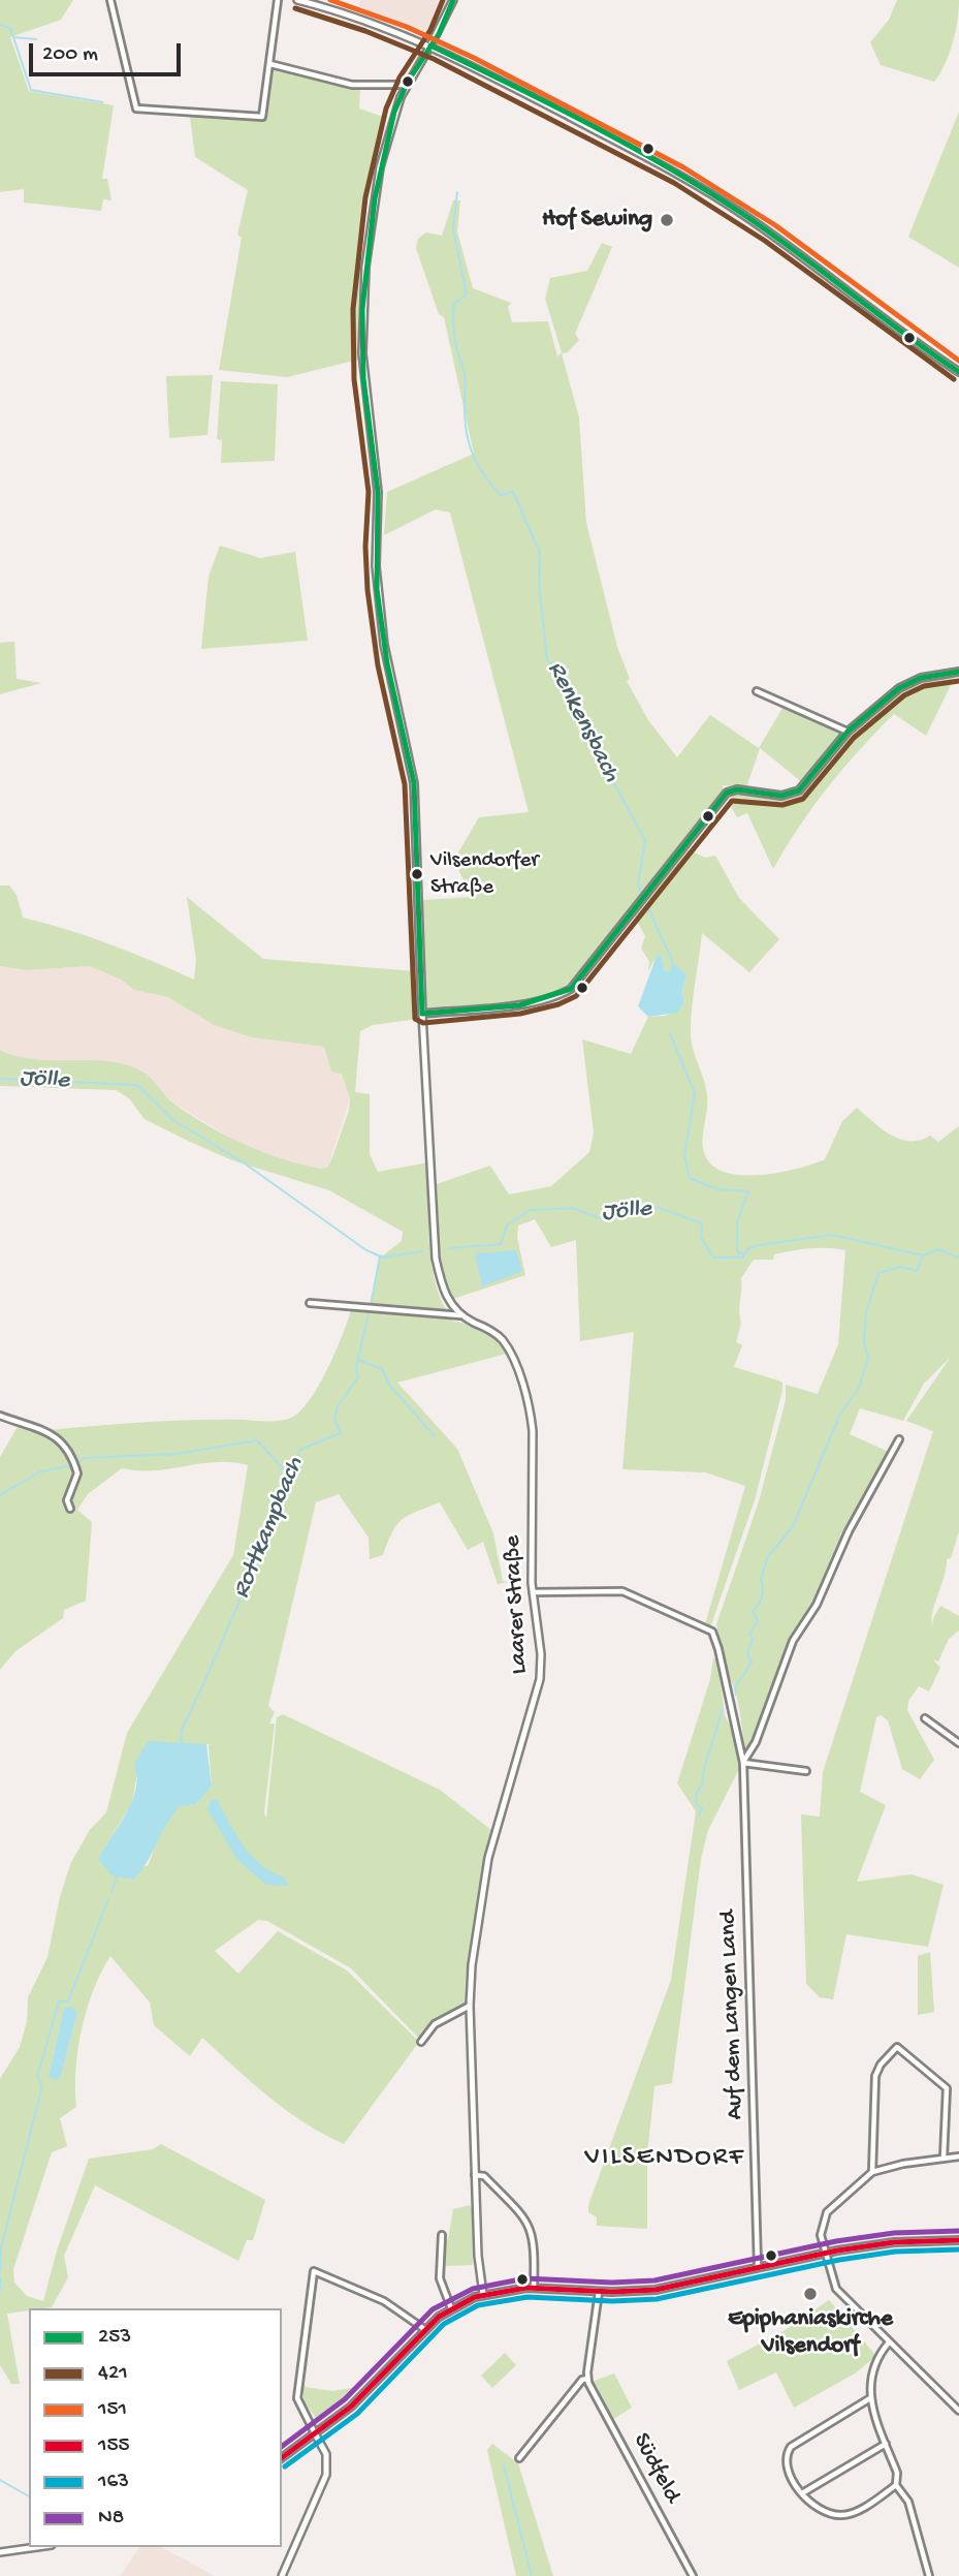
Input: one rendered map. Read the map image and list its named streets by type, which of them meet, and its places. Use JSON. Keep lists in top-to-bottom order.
{
  "streets": {
    "street": ["Laarer Straße", "Auf dem Langen Land", "Südfeld"]
  },
  "crossings": [
    ["Laarer Straße", "Auf dem Langen Land"]
  ],
  "districts": ["VILSENDORF"],
  "water": ["Renkensbach", "Jölle", "Rottkampbach"],
  "places": ["Hof Sewing", "Vilsendorfer Straße", "Epiphaniaskirche Vilsendorf"],
  "lines": [
    "transit line 253",
    "transit line 421",
    "transit line 151",
    "transit line N8",
    "transit line 155",
    "transit line 163"
  ],
  "legend": [
    "253",
    "421",
    "151",
    "155",
    "163",
    "N8"
  ],
  "scale_bar": "200 m"
}
